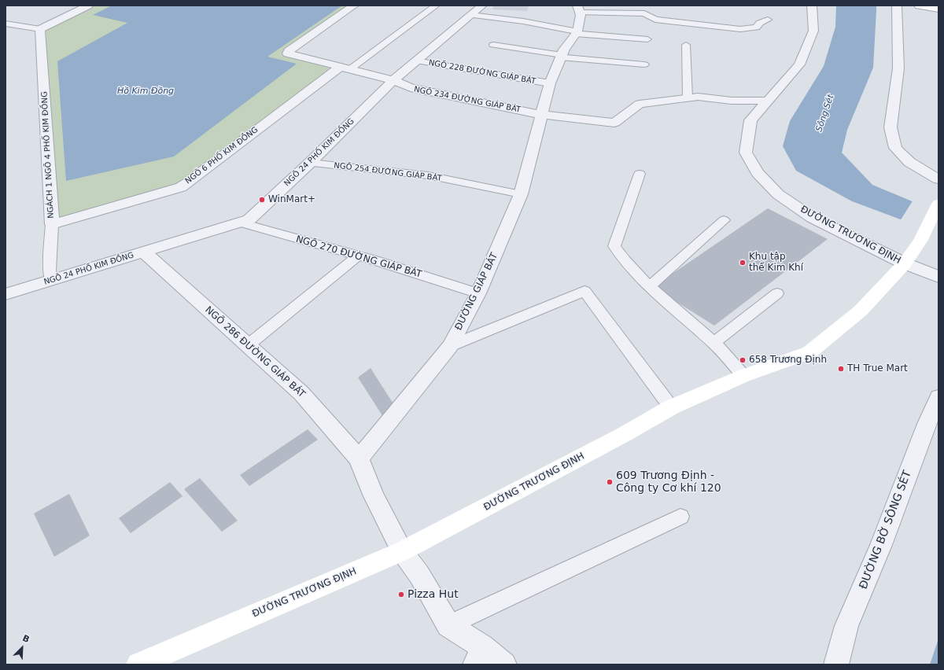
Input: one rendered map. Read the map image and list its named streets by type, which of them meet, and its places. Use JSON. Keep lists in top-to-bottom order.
{
  "streets": {
    "main road": ["ĐƯỜNG TRƯƠNG ĐỊNH"],
    "street": [
      "NGÕ 234 ĐƯỜNG GIÁP BÁT",
      "NGÕ 24 PHỐ KIM ĐỒNG",
      "NGÁCH 1 NGÕ 4 PHỐ KIM ĐỒNG",
      "NGÕ 6 PHỐ KIM ĐỒNG",
      "ĐƯỜNG GIÁP BÁT",
      "NGÕ 286 ĐƯỜNG GIÁP BÁT",
      "ĐƯỜNG BỜ SÔNG SÉT"
    ],
    "lane": ["NGÕ 228 ĐƯỜNG GIÁP BÁT", "NGÕ 254 ĐƯỜNG GIÁP BÁT", "NGÕ 270 ĐƯỜNG GIÁP BÁT"]
  },
  "crossings": [
    ["NGÕ 228 ĐƯỜNG GIÁP BÁT", "NGÕ 24 PHỐ KIM ĐỒNG"],
    ["NGÕ 228 ĐƯỜNG GIÁP BÁT", "ĐƯỜNG GIÁP BÁT"],
    ["NGÕ 234 ĐƯỜNG GIÁP BÁT", "NGÕ 24 PHỐ KIM ĐỒNG"],
    ["NGÕ 234 ĐƯỜNG GIÁP BÁT", "ĐƯỜNG TRƯƠNG ĐỊNH"],
    ["NGÕ 234 ĐƯỜNG GIÁP BÁT", "ĐƯỜNG GIÁP BÁT"],
    ["NGÕ 24 PHỐ KIM ĐỒNG", "NGÁCH 1 NGÕ 4 PHỐ KIM ĐỒNG"],
    ["NGÕ 24 PHỐ KIM ĐỒNG", "NGÕ 254 ĐƯỜNG GIÁP BÁT"],
    ["NGÕ 24 PHỐ KIM ĐỒNG", "NGÕ 270 ĐƯỜNG GIÁP BÁT"],
    ["NGÕ 24 PHỐ KIM ĐỒNG", "NGÕ 286 ĐƯỜNG GIÁP BÁT"],
    ["NGÁCH 1 NGÕ 4 PHỐ KIM ĐỒNG", "NGÕ 6 PHỐ KIM ĐỒNG"],
    ["NGÕ 254 ĐƯỜNG GIÁP BÁT", "ĐƯỜNG GIÁP BÁT"],
    ["NGÕ 270 ĐƯỜNG GIÁP BÁT", "ĐƯỜNG GIÁP BÁT"],
    ["ĐƯỜNG GIÁP BÁT", "NGÕ 286 ĐƯỜNG GIÁP BÁT"]
  ],
  "water": ["Hồ Kim Đồng", "Sông Sét"],
  "places": [
    "WinMart+",
    "Khu tập thể Kim Khí",
    "658 Trương Định",
    "TH True Mart",
    "609 Trương Định - Công ty Cơ khí 120",
    "Pizza Hut"
  ],
  "north": "top right"
}
